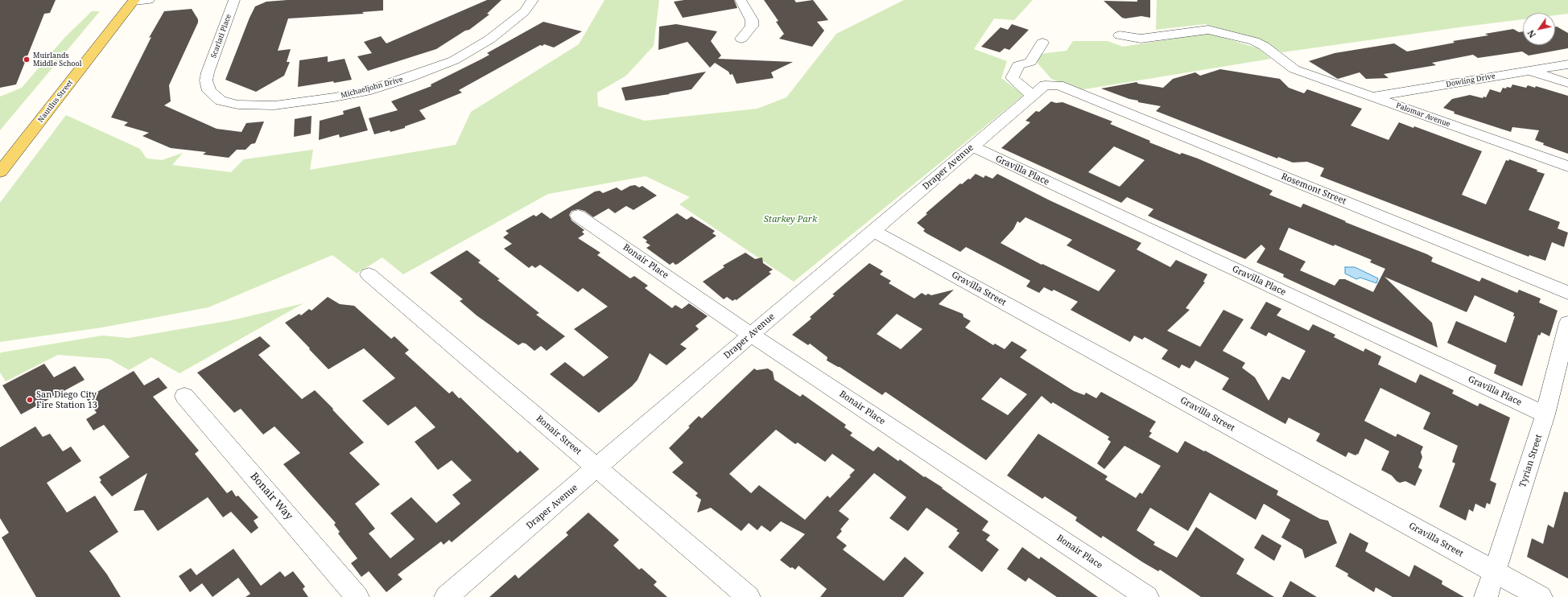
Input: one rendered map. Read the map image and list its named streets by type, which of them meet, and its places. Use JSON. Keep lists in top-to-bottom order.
{
  "streets": {
    "main road": ["Nautilus Street"],
    "street": [
      "Scarlati Place",
      "Dowling Drive",
      "Michaeljohn Drive",
      "Palomar Avenue",
      "Draper Avenue",
      "Gravilla Place",
      "Rosemont Street",
      "Bonair Place",
      "Gravilla Street",
      "Bonair Street",
      "Tyrian Street",
      "Bonair Way"
    ]
  },
  "crossings": [
    ["Scarlati Place", "Michaeljohn Drive"],
    ["Dowling Drive", "Palomar Avenue"],
    ["Draper Avenue", "Gravilla Place"],
    ["Draper Avenue", "Rosemont Street"],
    ["Draper Avenue", "Bonair Place"],
    ["Draper Avenue", "Gravilla Street"],
    ["Draper Avenue", "Bonair Street"],
    ["Gravilla Place", "Tyrian Street"],
    ["Gravilla Street", "Tyrian Street"]
  ],
  "parks": ["Starkey Park"],
  "places": ["Muirlands Middle School", "San Diego City Fire Station 13"],
  "north": "bottom left"
}
